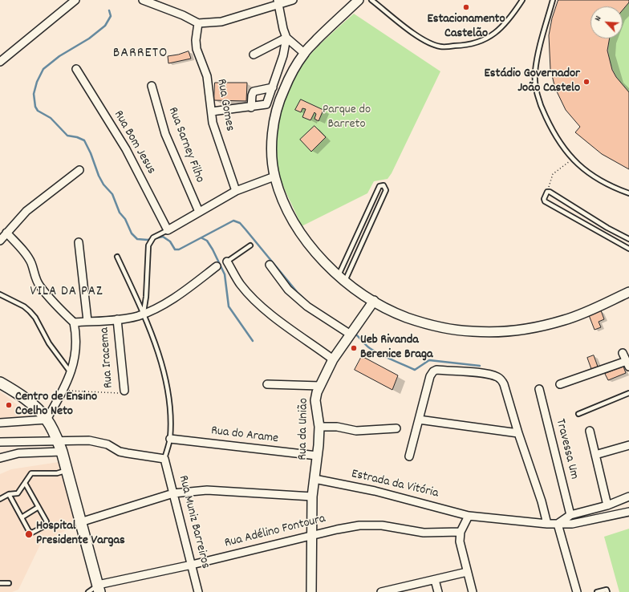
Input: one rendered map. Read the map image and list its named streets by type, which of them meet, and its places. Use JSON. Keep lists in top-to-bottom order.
{
  "streets": {
    "street": [
      "Rua Gomes",
      "Rua Bom Jesus",
      "Rua Sarney Filho",
      "Rua Iracema",
      "Rua da União",
      "Rua do Arame",
      "Travessa Um",
      "Estrada da Vitória",
      "Rua Muniz Barreiros",
      "Rua Adélino Fontoura"
    ]
  },
  "crossings": [
    ["Rua da União", "Rua do Arame"],
    ["Rua da União", "Estrada da Vitória"],
    ["Rua da União", "Rua Adélino Fontoura"],
    ["Rua Muniz Barreiros", "Rua Adélino Fontoura"]
  ],
  "districts": ["BARRETO", "VILA DA PAZ"],
  "parks": ["Parque do Barreto"],
  "places": [
    "Estacionamento Castelão",
    "Estádio Governador João Castelo",
    "Ueb Rivanda Berenice Braga",
    "Centro de Ensino Coelho Neto",
    "Hospital Presidente Vargas"
  ],
  "north": "top left"
}
